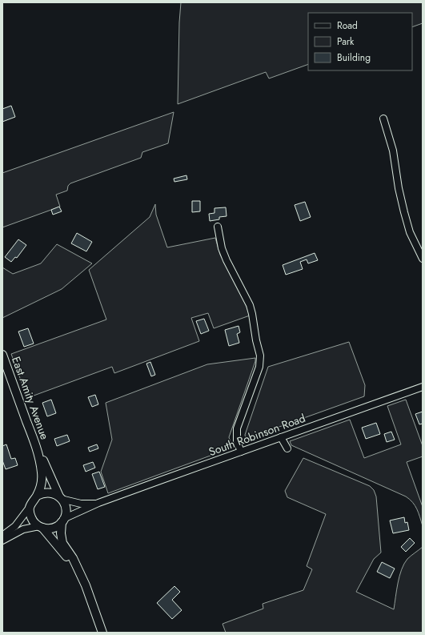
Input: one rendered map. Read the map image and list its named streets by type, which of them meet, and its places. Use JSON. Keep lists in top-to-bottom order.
{
  "streets": {
    "main road": ["East Amity Avenue"],
    "street": ["South Robinson Road"]
  },
  "crossings": [
    ["East Amity Avenue", "South Robinson Road"]
  ],
  "legend": ["Road", "Park", "Building"]
}
